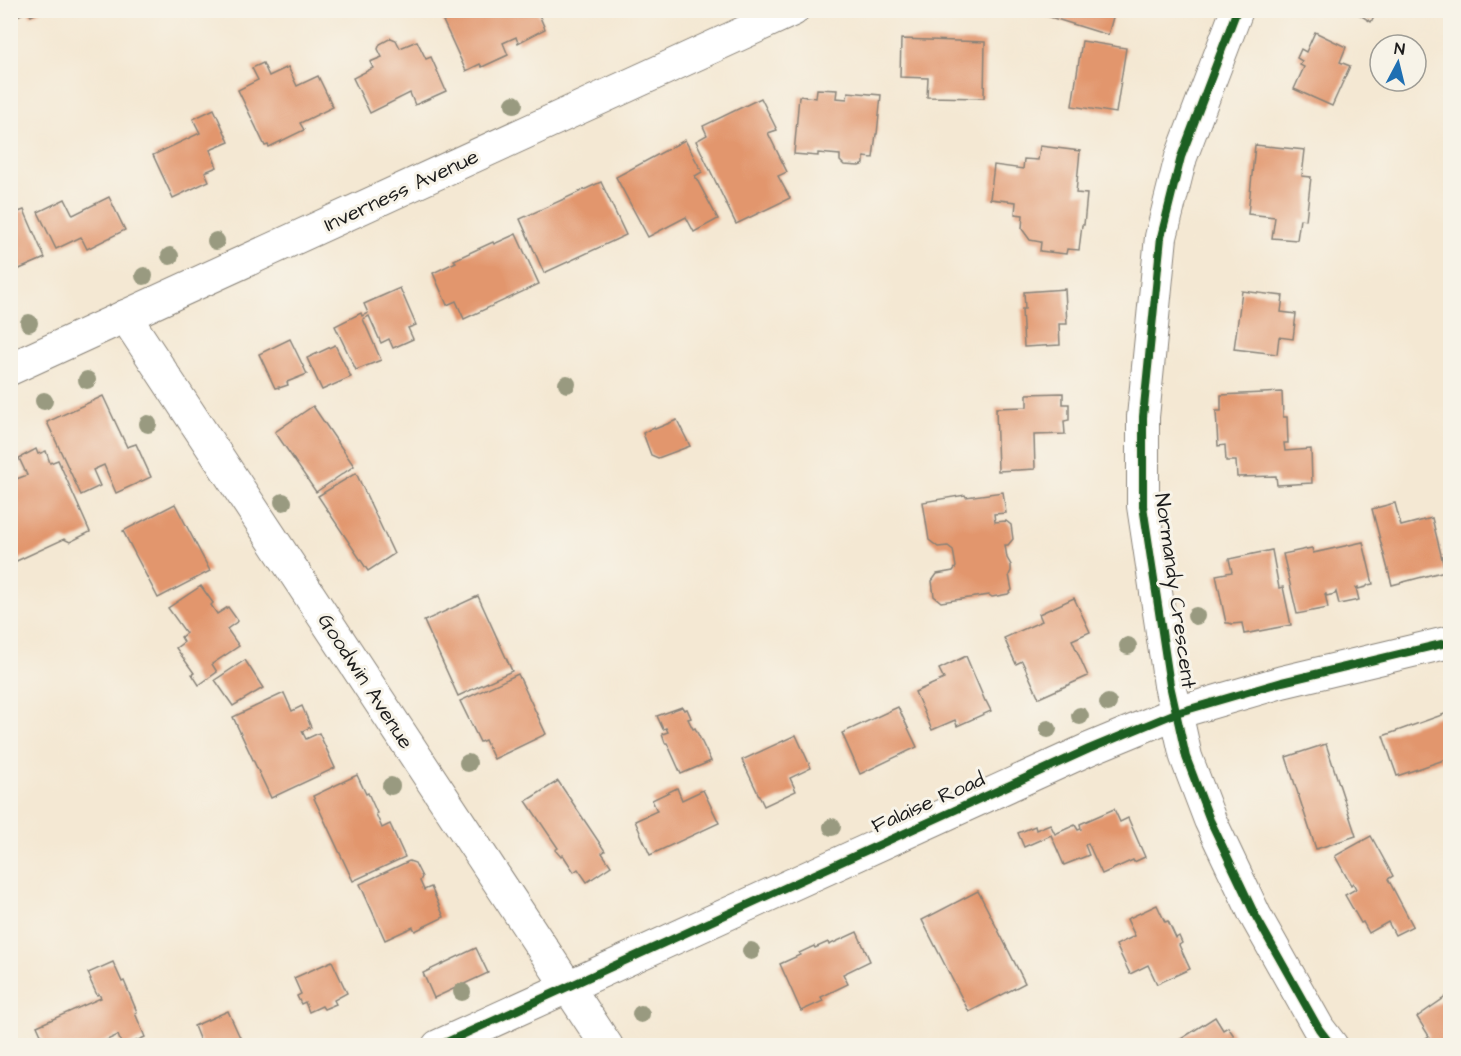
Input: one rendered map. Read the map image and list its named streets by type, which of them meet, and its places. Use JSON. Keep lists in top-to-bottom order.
{
  "streets": {
    "street": [
      "Inverness Avenue",
      "Normandy Crescent",
      "Goodwin Avenue",
      "Falaise Road"
    ]
  },
  "crossings": [
    ["Inverness Avenue", "Goodwin Avenue"],
    ["Normandy Crescent", "Falaise Road"],
    ["Goodwin Avenue", "Falaise Road"]
  ],
  "north": "top"
}
